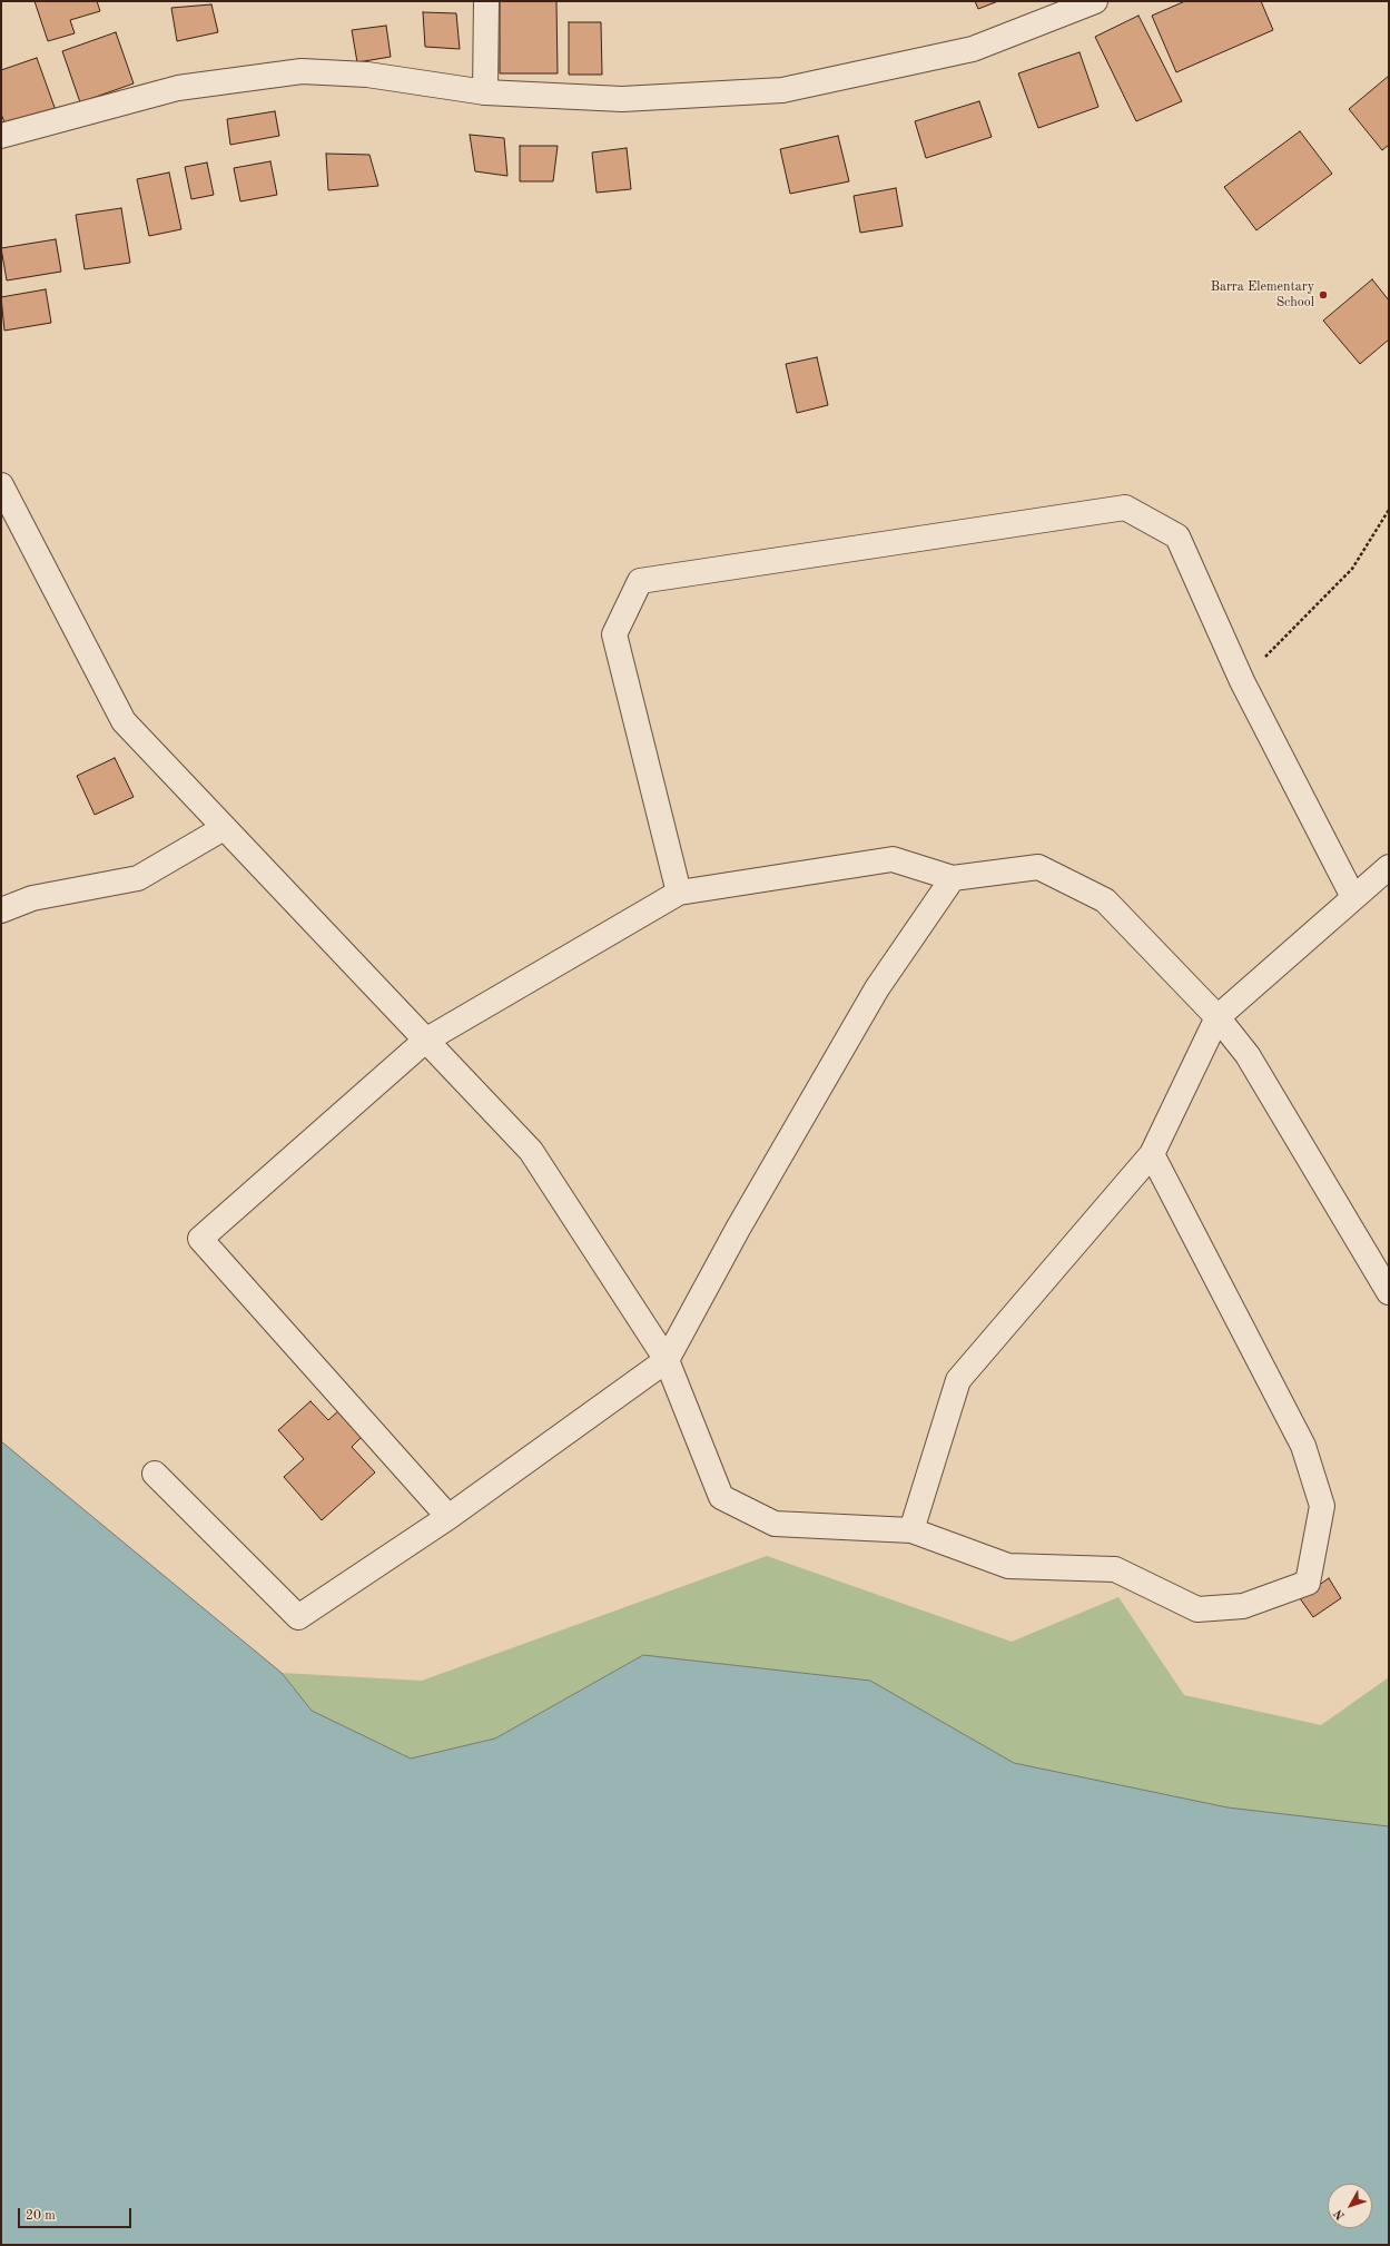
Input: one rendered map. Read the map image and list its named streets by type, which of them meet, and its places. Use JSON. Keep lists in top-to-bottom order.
{
  "places": ["Barra Elementary School"],
  "scale_bar": "20 m",
  "north": "bottom left"
}
